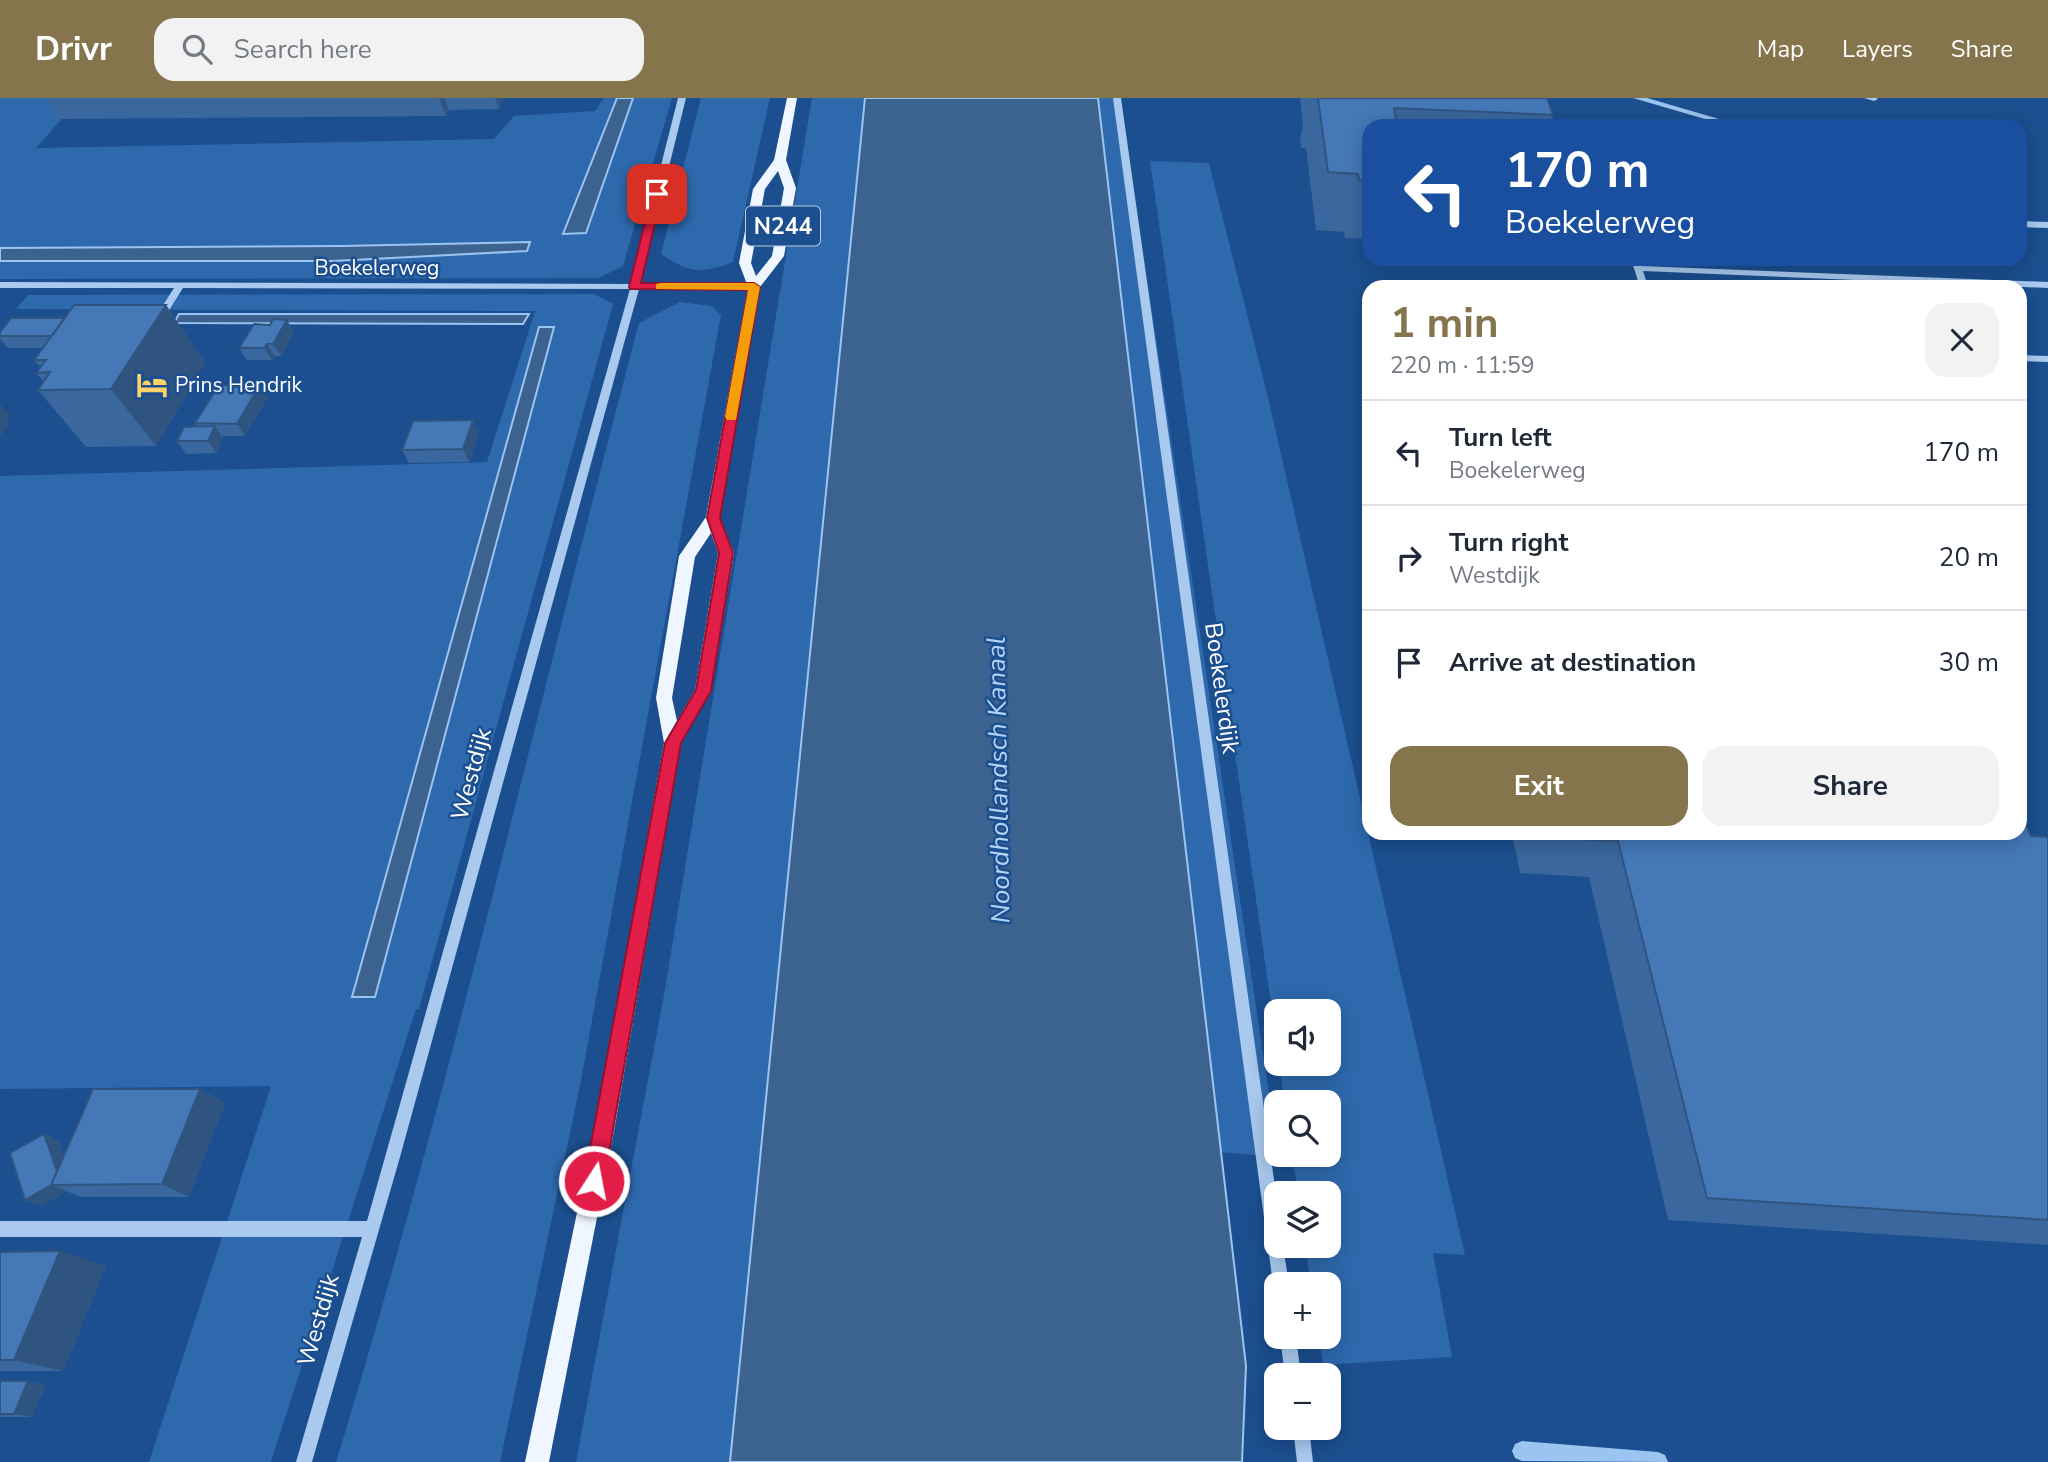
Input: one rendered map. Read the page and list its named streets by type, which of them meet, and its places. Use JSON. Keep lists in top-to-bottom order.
{
  "streets": {
    "main road": ["N244"],
    "street": ["Boekelerweg", "Boekelerdijk", "Westdijk"]
  },
  "crossings": [
    ["N244", "Boekelerweg"],
    ["Boekelerweg", "Westdijk"]
  ],
  "water": ["Noordhollandsch Kanaal"],
  "places": {
    "hotel": ["Prins Hendrik"]
  },
  "page": {
    "header": "Drivr",
    "search": "Search here",
    "nav": ["Map", "Layers", "Share"],
    "turn": ["170 m", "Boekelerweg"],
    "heading": ["1 min", "220 m · 11:59"],
    "list": [
      {
        "name": "Turn left",
        "note": "Boekelerweg",
        "value": "170 m"
      },
      {
        "name": "Turn right",
        "note": "Westdijk",
        "value": "20 m"
      },
      {
        "name": "Arrive at destination",
        "value": "30 m"
      }
    ],
    "buttons": ["Exit", "Share"],
    "map_buttons": ["+", "−"]
  }
}
